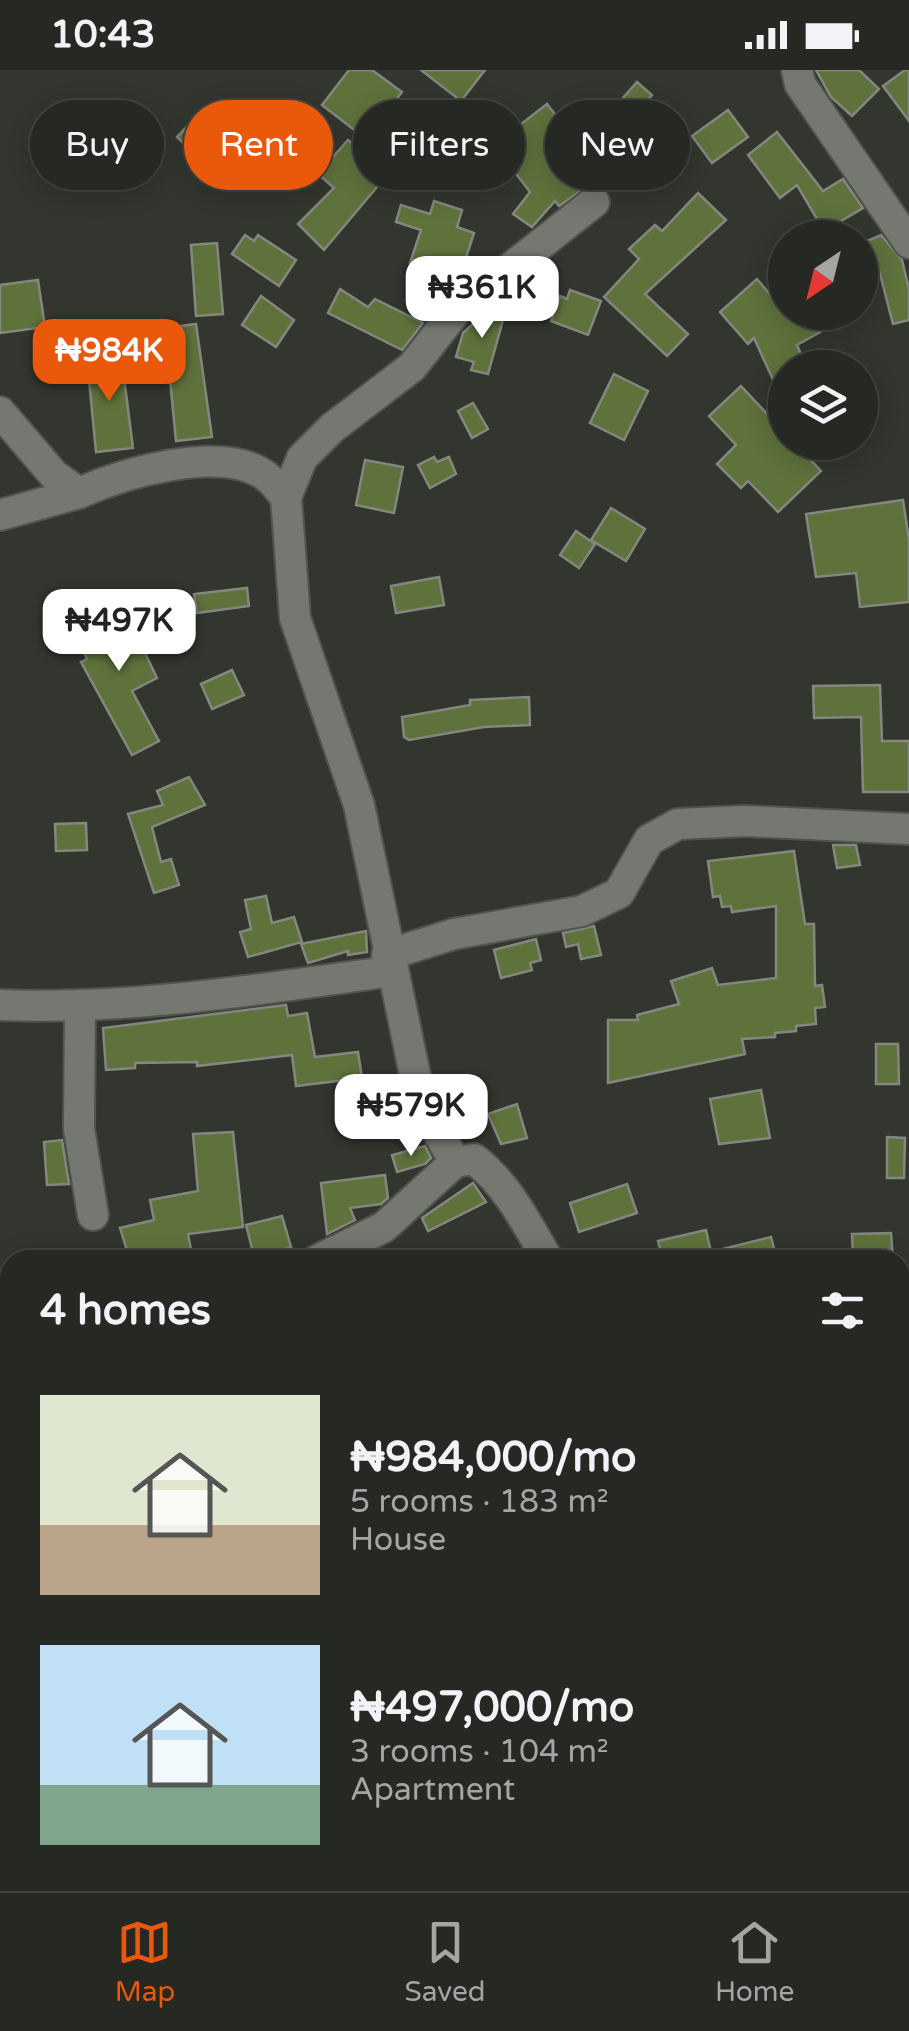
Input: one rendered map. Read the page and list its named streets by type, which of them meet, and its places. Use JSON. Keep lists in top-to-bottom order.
{
  "north": "bottom left",
  "page": {
    "status": "10:43",
    "chip": [
      "Buy",
      "Rent",
      "Filters",
      "New"
    ],
    "price": [
      "₦361K",
      "₦984K",
      "₦497K",
      "₦579K"
    ],
    "heading": "4 homes",
    "list": [
      {
        "name": "₦984,000/mo",
        "note": "5 rooms · 183 m² · House"
      },
      {
        "name": "₦497,000/mo",
        "note": "3 rooms · 104 m² · Apartment"
      }
    ],
    "tabs": ["Map", "Saved", "Home"]
  }
}
